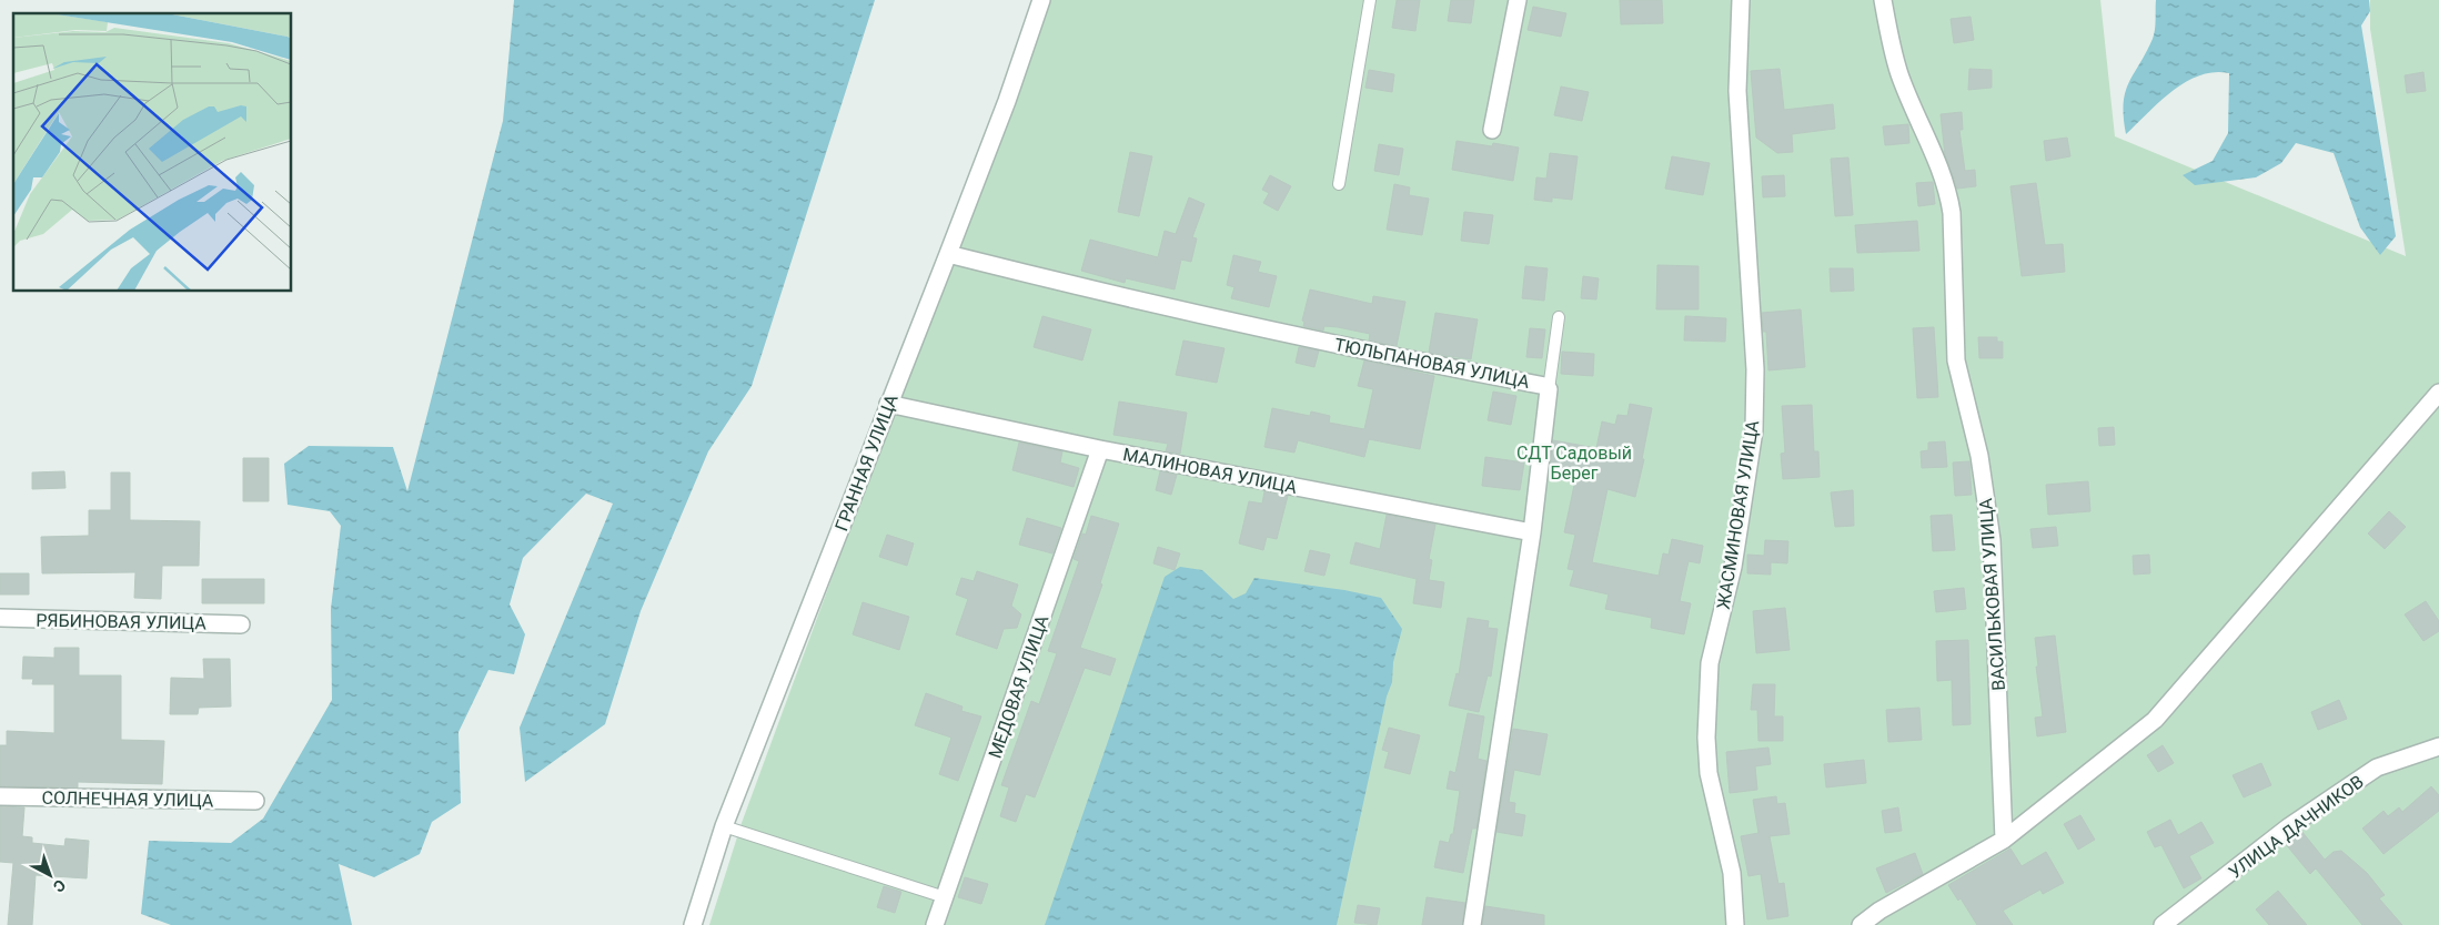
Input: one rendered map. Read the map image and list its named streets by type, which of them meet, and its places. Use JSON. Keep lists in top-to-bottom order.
{
  "streets": {
    "street": [
      "ТЮЛЬПАНОВАЯ УЛИЦА",
      "ГРАННАЯ УЛИЦА",
      "МАЛИНОВАЯ УЛИЦА",
      "ЖАСМИНОВАЯ УЛИЦА",
      "ВАСИЛЬКОВАЯ УЛИЦА",
      "РЯБИНОВАЯ УЛИЦА",
      "МЕДОВАЯ УЛИЦА",
      "СОЛНЕЧНАЯ УЛИЦА",
      "УЛИЦА ДАЧНИКОВ"
    ]
  },
  "crossings": [
    ["ТЮЛЬПАНОВАЯ УЛИЦА", "ГРАННАЯ УЛИЦА"],
    ["ТЮЛЬПАНОВАЯ УЛИЦА", "МАЛИНОВАЯ УЛИЦА"],
    ["ГРАННАЯ УЛИЦА", "МАЛИНОВАЯ УЛИЦА"],
    ["МАЛИНОВАЯ УЛИЦА", "МЕДОВАЯ УЛИЦА"]
  ],
  "parks": ["СДТ Садовый Берег"],
  "north": "bottom right"
}
